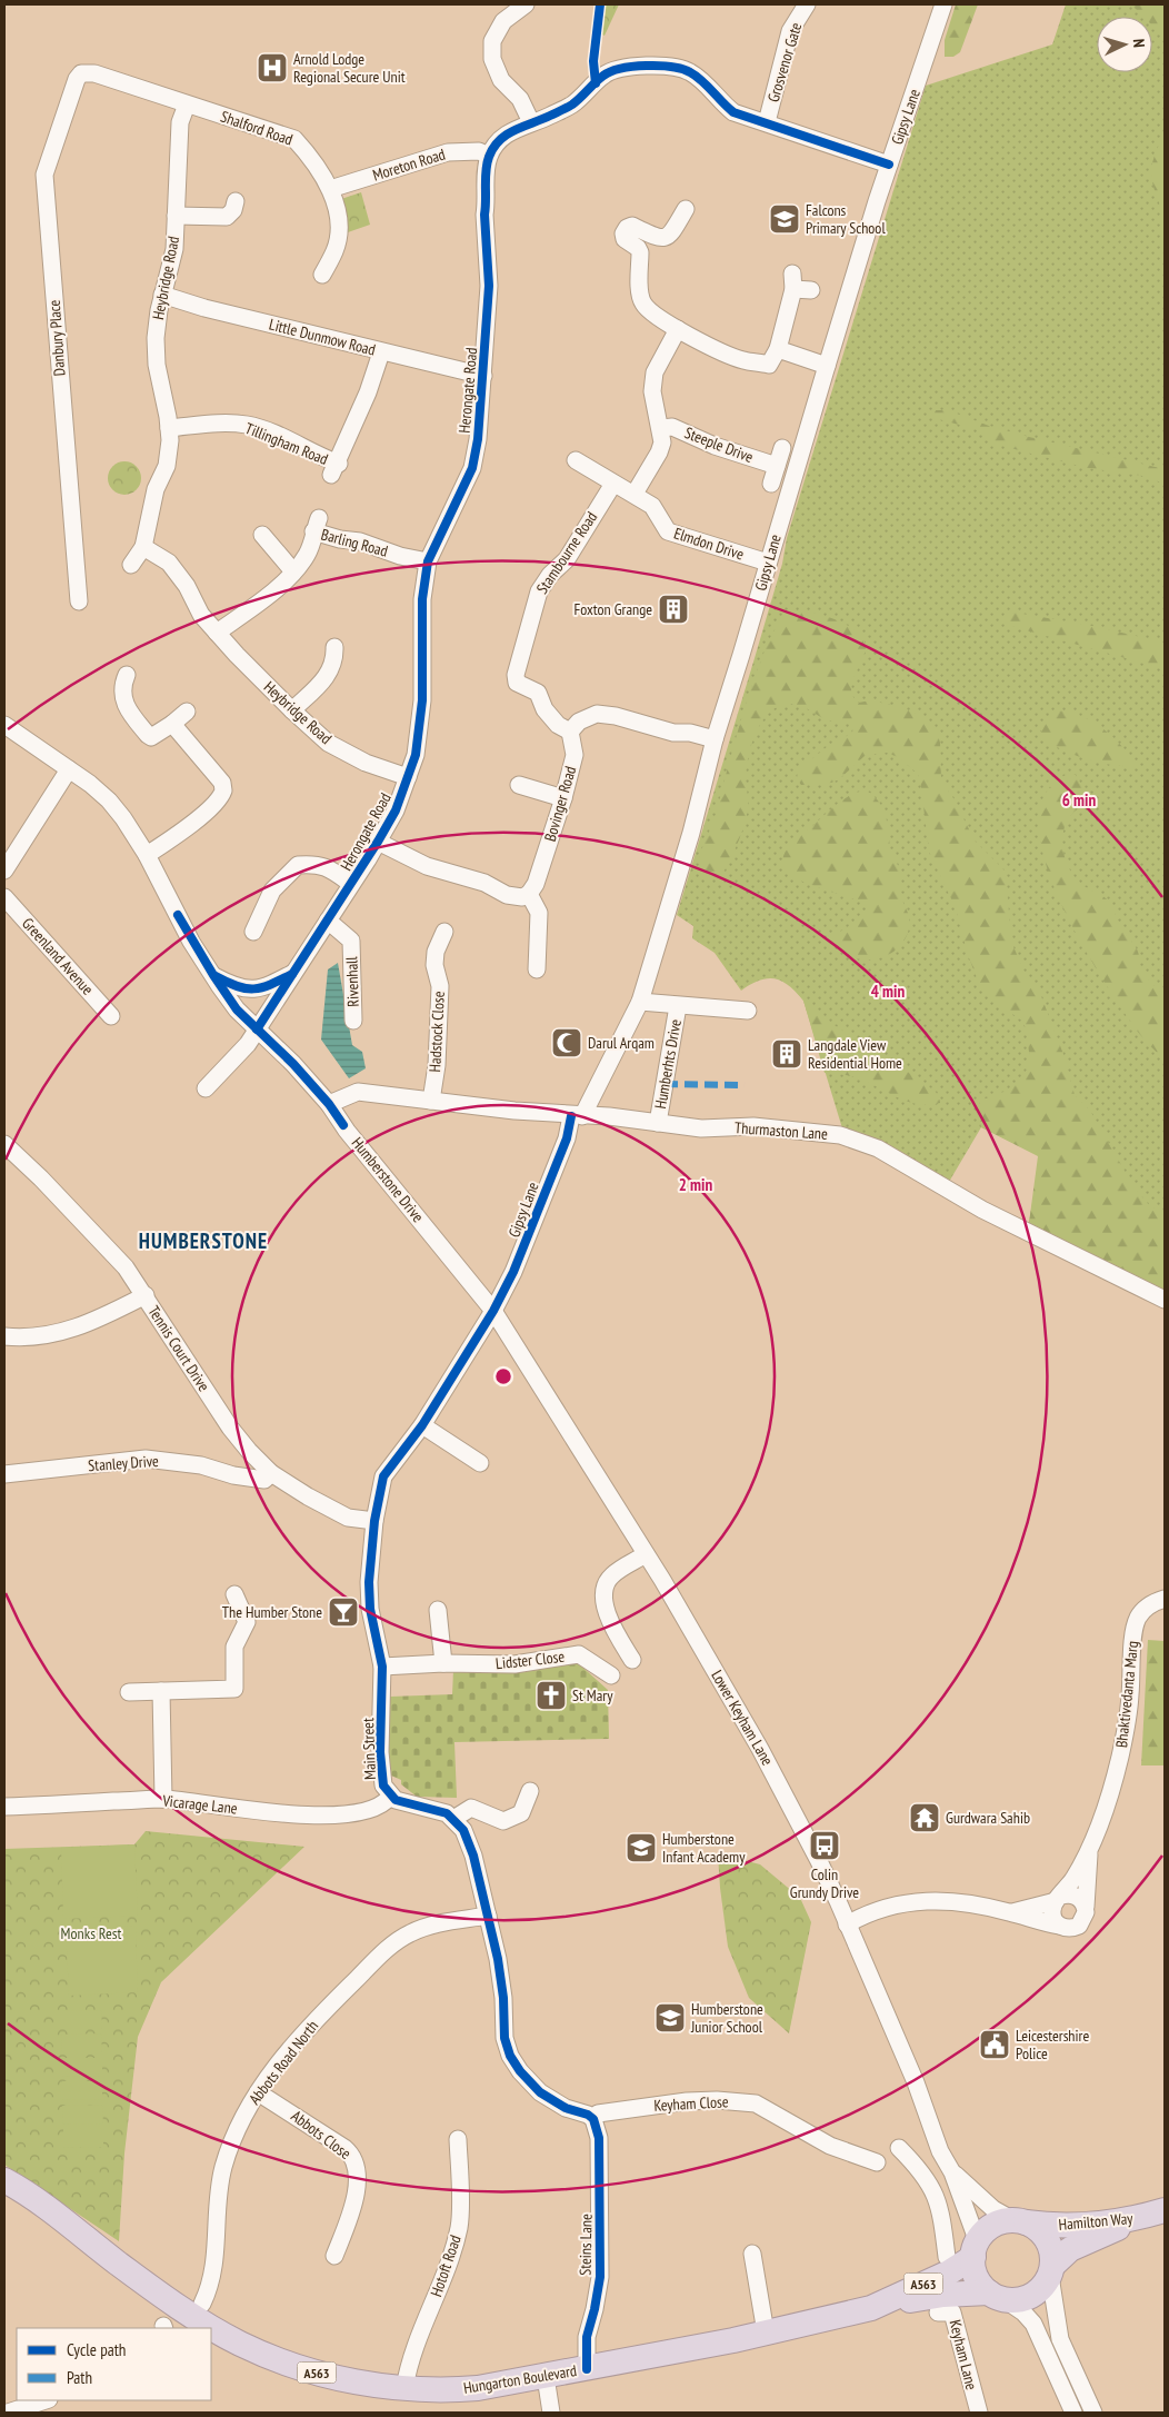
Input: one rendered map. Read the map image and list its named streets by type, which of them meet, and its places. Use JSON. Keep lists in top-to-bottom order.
{
  "streets": {
    "highway": ["Hamilton Way", "A563", "Hungarton Boulevard"],
    "street": [
      "Grosvenor Gate",
      "Gipsy Lane",
      "Shalford Road",
      "Moreton Road",
      "Heybridge Road",
      "Little Dunmow Road",
      "Danbury Place",
      "Herongate Road",
      "Tillingham Road",
      "Steeple Drive",
      "Barling Road",
      "Elmdon Drive",
      "Stambourne Road",
      "Bovinger Road",
      "Greenland Avenue",
      "Rivenhall",
      "Hadstock Close",
      "Humberhts Drive",
      "Thurmaston Lane",
      "Humberstone Drive",
      "Tennis Court Drive",
      "Stanley Drive",
      "Lidster Close",
      "Bhaktivedanta Marg",
      "Lower Keyham Lane",
      "Main Street",
      "Vicarage Lane",
      "Abbots Road North",
      "Keyham Close",
      "Abbots Close",
      "Steins Lane",
      "Hotoft Road",
      "Keyham Lane"
    ]
  },
  "crossings": [
    ["Gipsy Lane", "Elmdon Drive"],
    ["Gipsy Lane", "Thurmaston Lane"],
    ["Gipsy Lane", "Humberstone Drive"],
    ["Gipsy Lane", "Lower Keyham Lane"],
    ["Gipsy Lane", "Main Street"],
    ["Shalford Road", "Moreton Road"],
    ["Shalford Road", "Heybridge Road"],
    ["Shalford Road", "Danbury Place"],
    ["Moreton Road", "Herongate Road"],
    ["Heybridge Road", "Little Dunmow Road"],
    ["Heybridge Road", "Herongate Road"],
    ["Heybridge Road", "Tillingham Road"],
    ["Heybridge Road", "Barling Road"],
    ["Little Dunmow Road", "Herongate Road"],
    ["Little Dunmow Road", "Tillingham Road"],
    ["Herongate Road", "Barling Road"],
    ["Herongate Road", "Rivenhall"],
    ["Herongate Road", "Humberstone Drive"],
    ["Elmdon Drive", "Stambourne Road"],
    ["Stambourne Road", "Bovinger Road"],
    ["Hadstock Close", "Thurmaston Lane"],
    ["Humberhts Drive", "Thurmaston Lane"],
    ["Thurmaston Lane", "Humberstone Drive"],
    ["Humberstone Drive", "Lower Keyham Lane"],
    ["Humberstone Drive", "Main Street"],
    ["Tennis Court Drive", "Stanley Drive"],
    ["Tennis Court Drive", "Main Street"],
    ["Lidster Close", "Main Street"],
    ["Lower Keyham Lane", "Main Street"],
    ["Lower Keyham Lane", "Hamilton Way"],
    ["Lower Keyham Lane", "Hungarton Boulevard"],
    ["Main Street", "Vicarage Lane"],
    ["Abbots Road North", "Abbots Close"],
    ["Keyham Close", "Steins Lane"],
    ["Hamilton Way", "Hungarton Boulevard"],
    ["Steins Lane", "Hungarton Boulevard"],
    ["Hotoft Road", "Hungarton Boulevard"]
  ],
  "districts": ["HUMBERSTONE"],
  "parks": ["Monks Rest"],
  "places": {
    "hospital": ["Arnold Lodge Regional Secure Unit"],
    "school or university": ["Falcons Primary School", "Humberstone Infant Academy", "Humberstone Junior School"],
    "building": ["Foxton Grange", "Langdale View Residential Home"],
    "mosque": ["Darul Arqam"],
    "bar": ["The Humber Stone"],
    "church": ["St Mary"],
    "temple": ["Gurdwara Sahib"],
    "bus stop": ["Colin Grundy Drive"],
    "public building": ["Leicestershire Police"]
  },
  "legend": ["Cycle path", "Path"],
  "north": "right",
  "rings": ["6 min", "4 min", "2 min"]
}
